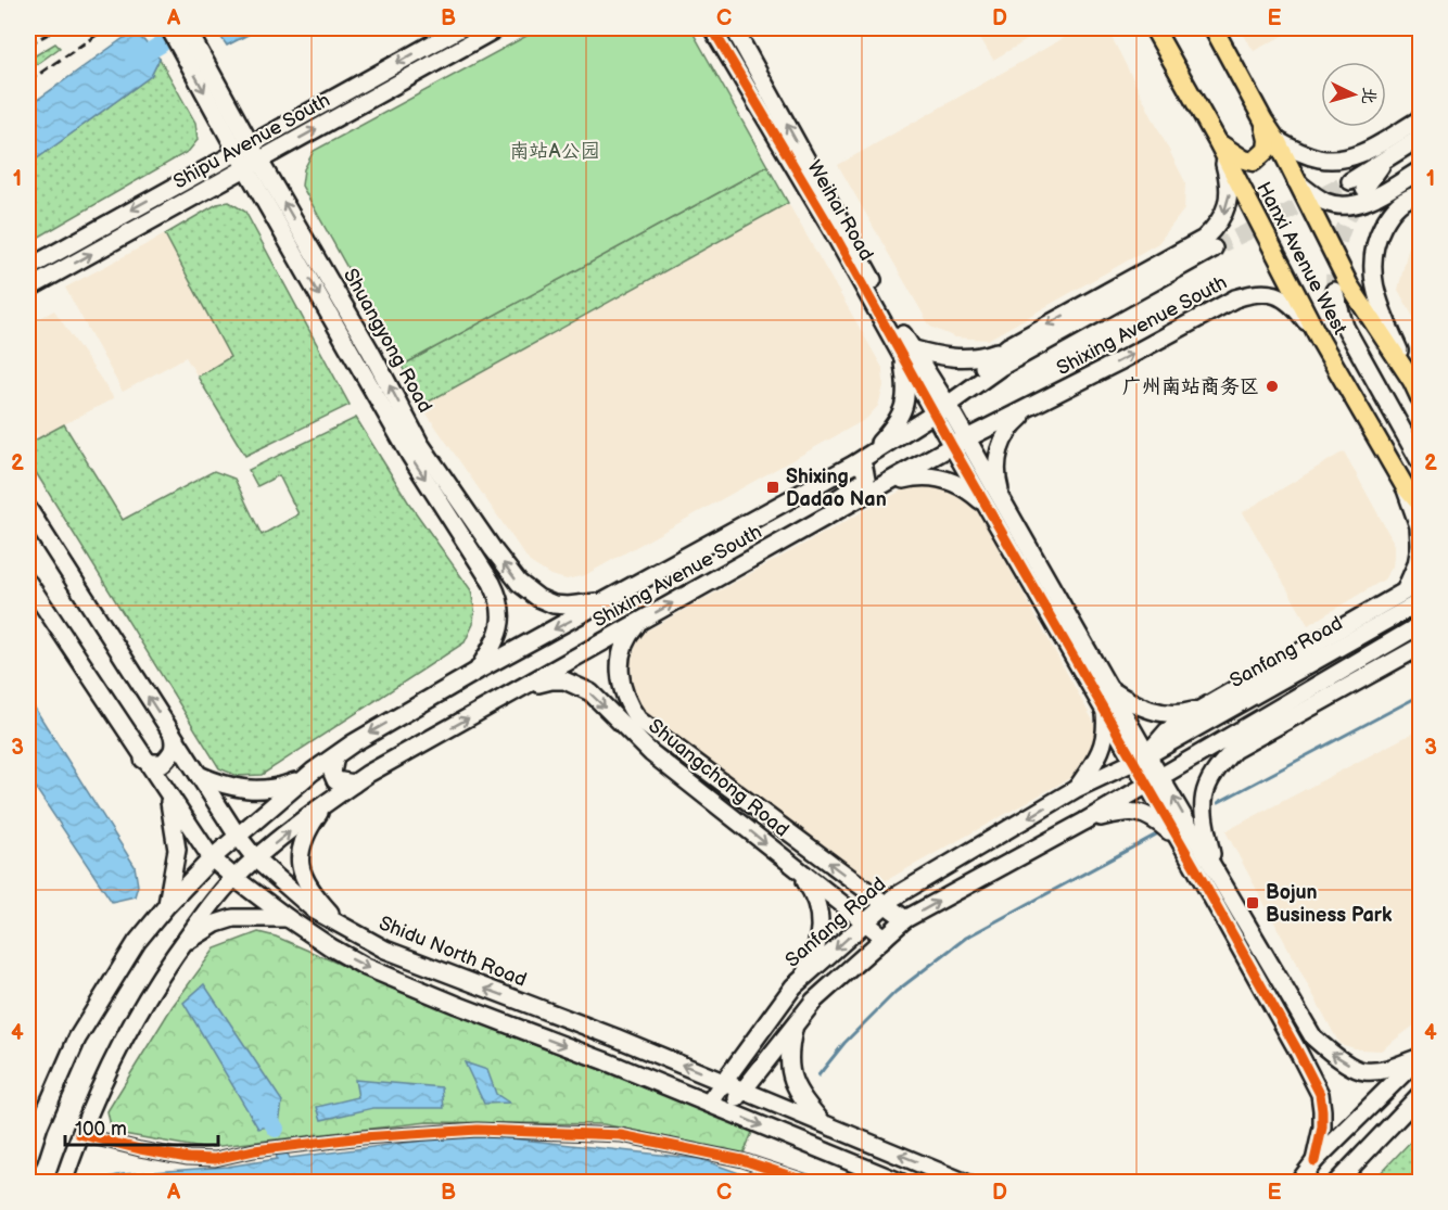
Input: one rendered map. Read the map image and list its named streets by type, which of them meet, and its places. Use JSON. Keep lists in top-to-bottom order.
{
  "streets": {
    "main road": [
      "Shipu Avenue South",
      "Weihai Road",
      "Hanxi Avenue West",
      "Shixing Avenue South",
      "Shuangyong Road",
      "Sanfang Road",
      "Shuangchong Road",
      "Shidu North Road"
    ]
  },
  "crossings": [
    ["Shipu Avenue South", "Shuangyong Road"],
    ["Weihai Road", "Shixing Avenue South"],
    ["Hanxi Avenue West", "Shixing Avenue South"],
    ["Shixing Avenue South", "Shuangyong Road"],
    ["Shixing Avenue South", "Shuangchong Road"],
    ["Shixing Avenue South", "Shidu North Road"],
    ["Sanfang Road", "Shuangchong Road"],
    ["Sanfang Road", "Shidu North Road"]
  ],
  "parks": ["南站A公园"],
  "places": {
    "other": ["广州南站商务区"],
    "transit": ["Shixing Dadao Nan", "Bojun Business Park"]
  },
  "scale_bar": "100 m",
  "north": "right",
  "grid": {
    "columns": [
      "A",
      "B",
      "C",
      "D",
      "E"
    ],
    "rows": [
      "1",
      "2",
      "3",
      "4"
    ]
  }
}
